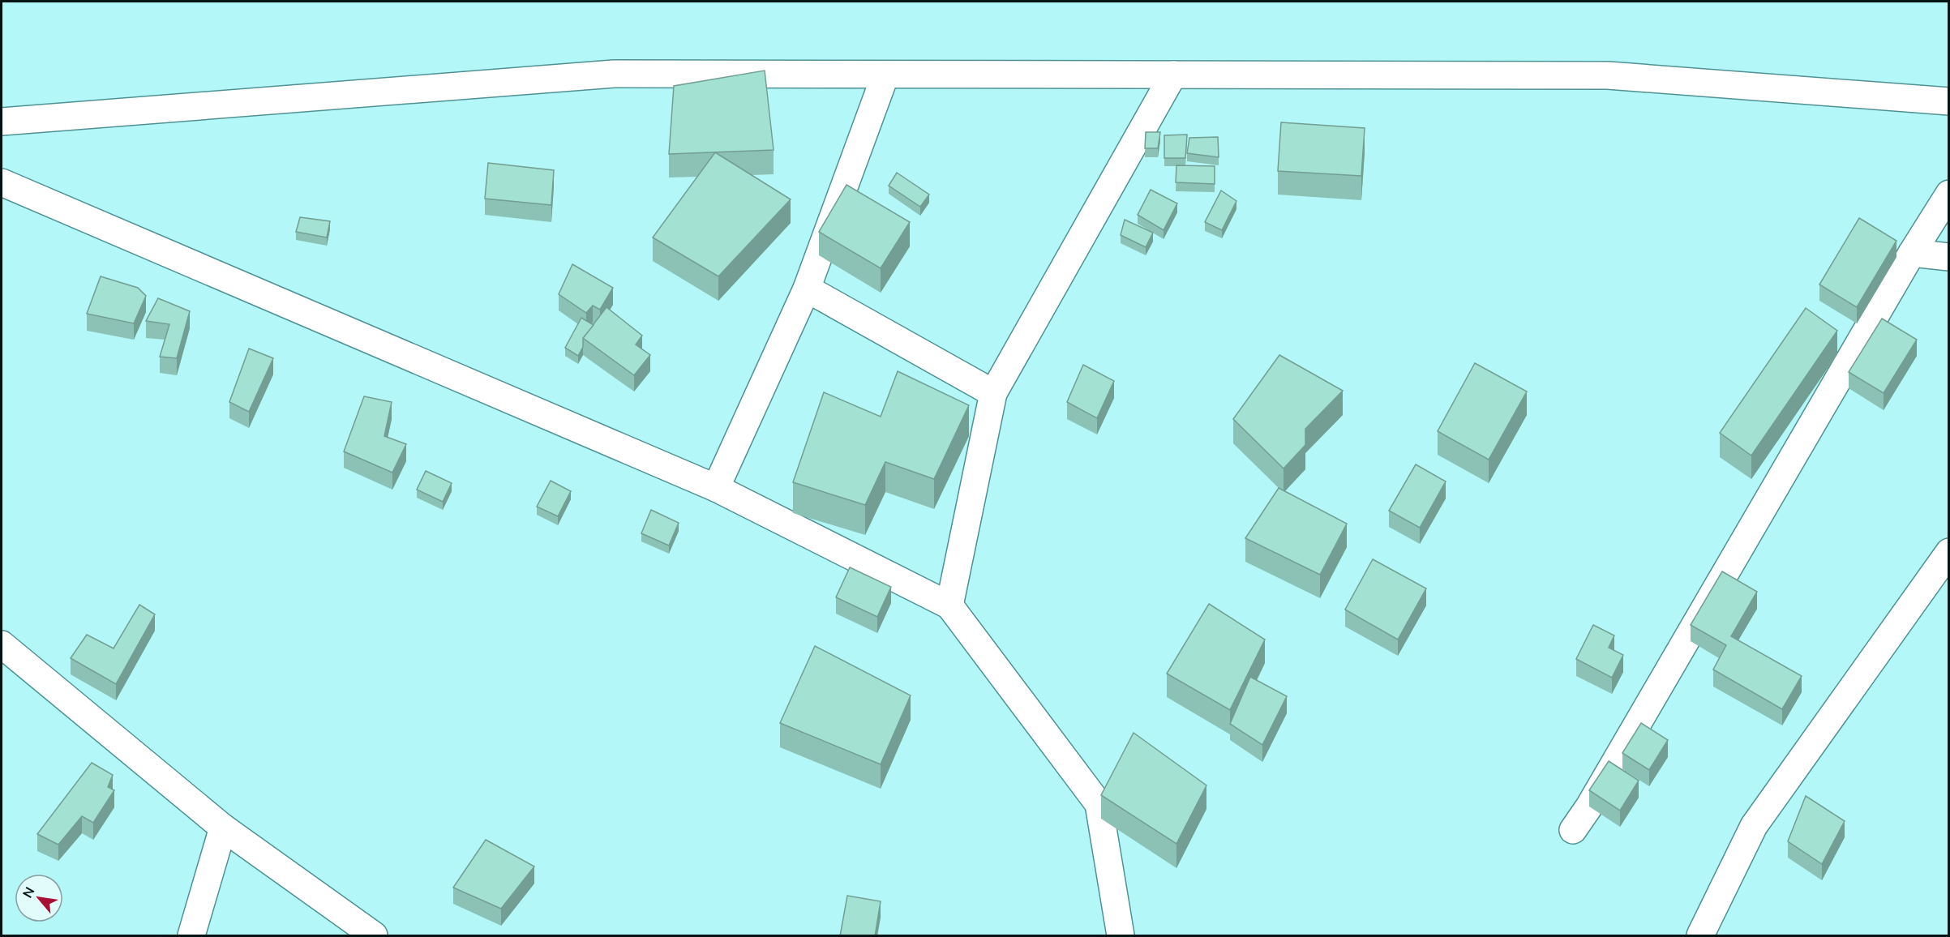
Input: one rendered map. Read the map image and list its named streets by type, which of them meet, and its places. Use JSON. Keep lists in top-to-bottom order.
{
  "north": "top left"
}
